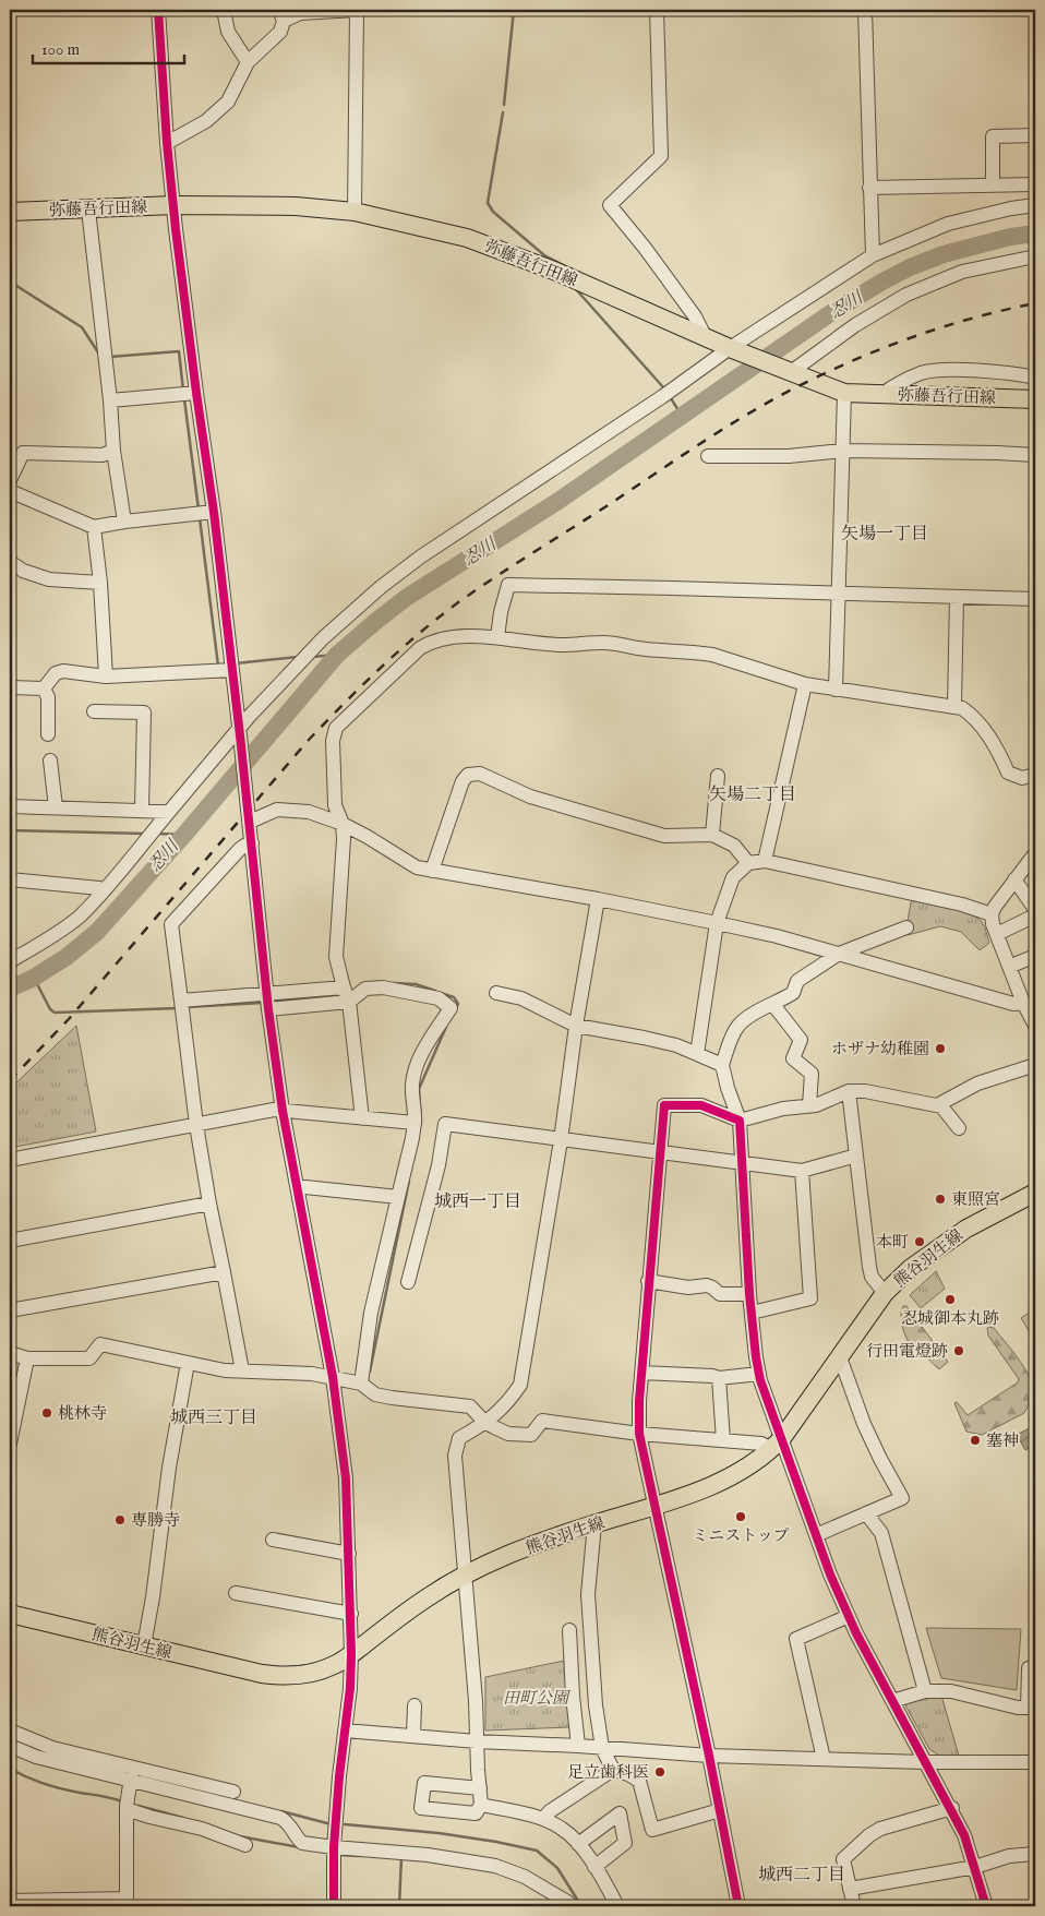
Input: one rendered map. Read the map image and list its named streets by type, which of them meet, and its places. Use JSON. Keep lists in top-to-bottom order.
{
  "streets": {
    "main road": ["弥藤吾行田線", "熊谷羽生線"]
  },
  "districts": [
    "矢場一丁目",
    "矢場二丁目",
    "城西一丁目",
    "城西三丁目",
    "城西二丁目"
  ],
  "water": ["忍川"],
  "parks": ["田町公園"],
  "places": [
    "ホザナ幼稚園",
    "東照宮",
    "本町",
    "忍城御本丸跡",
    "行田電燈跡",
    "桃林寺",
    "塞神",
    "ミニストップ",
    "専勝寺",
    "足立歯科医"
  ],
  "scale_bar": "100 m"
}
